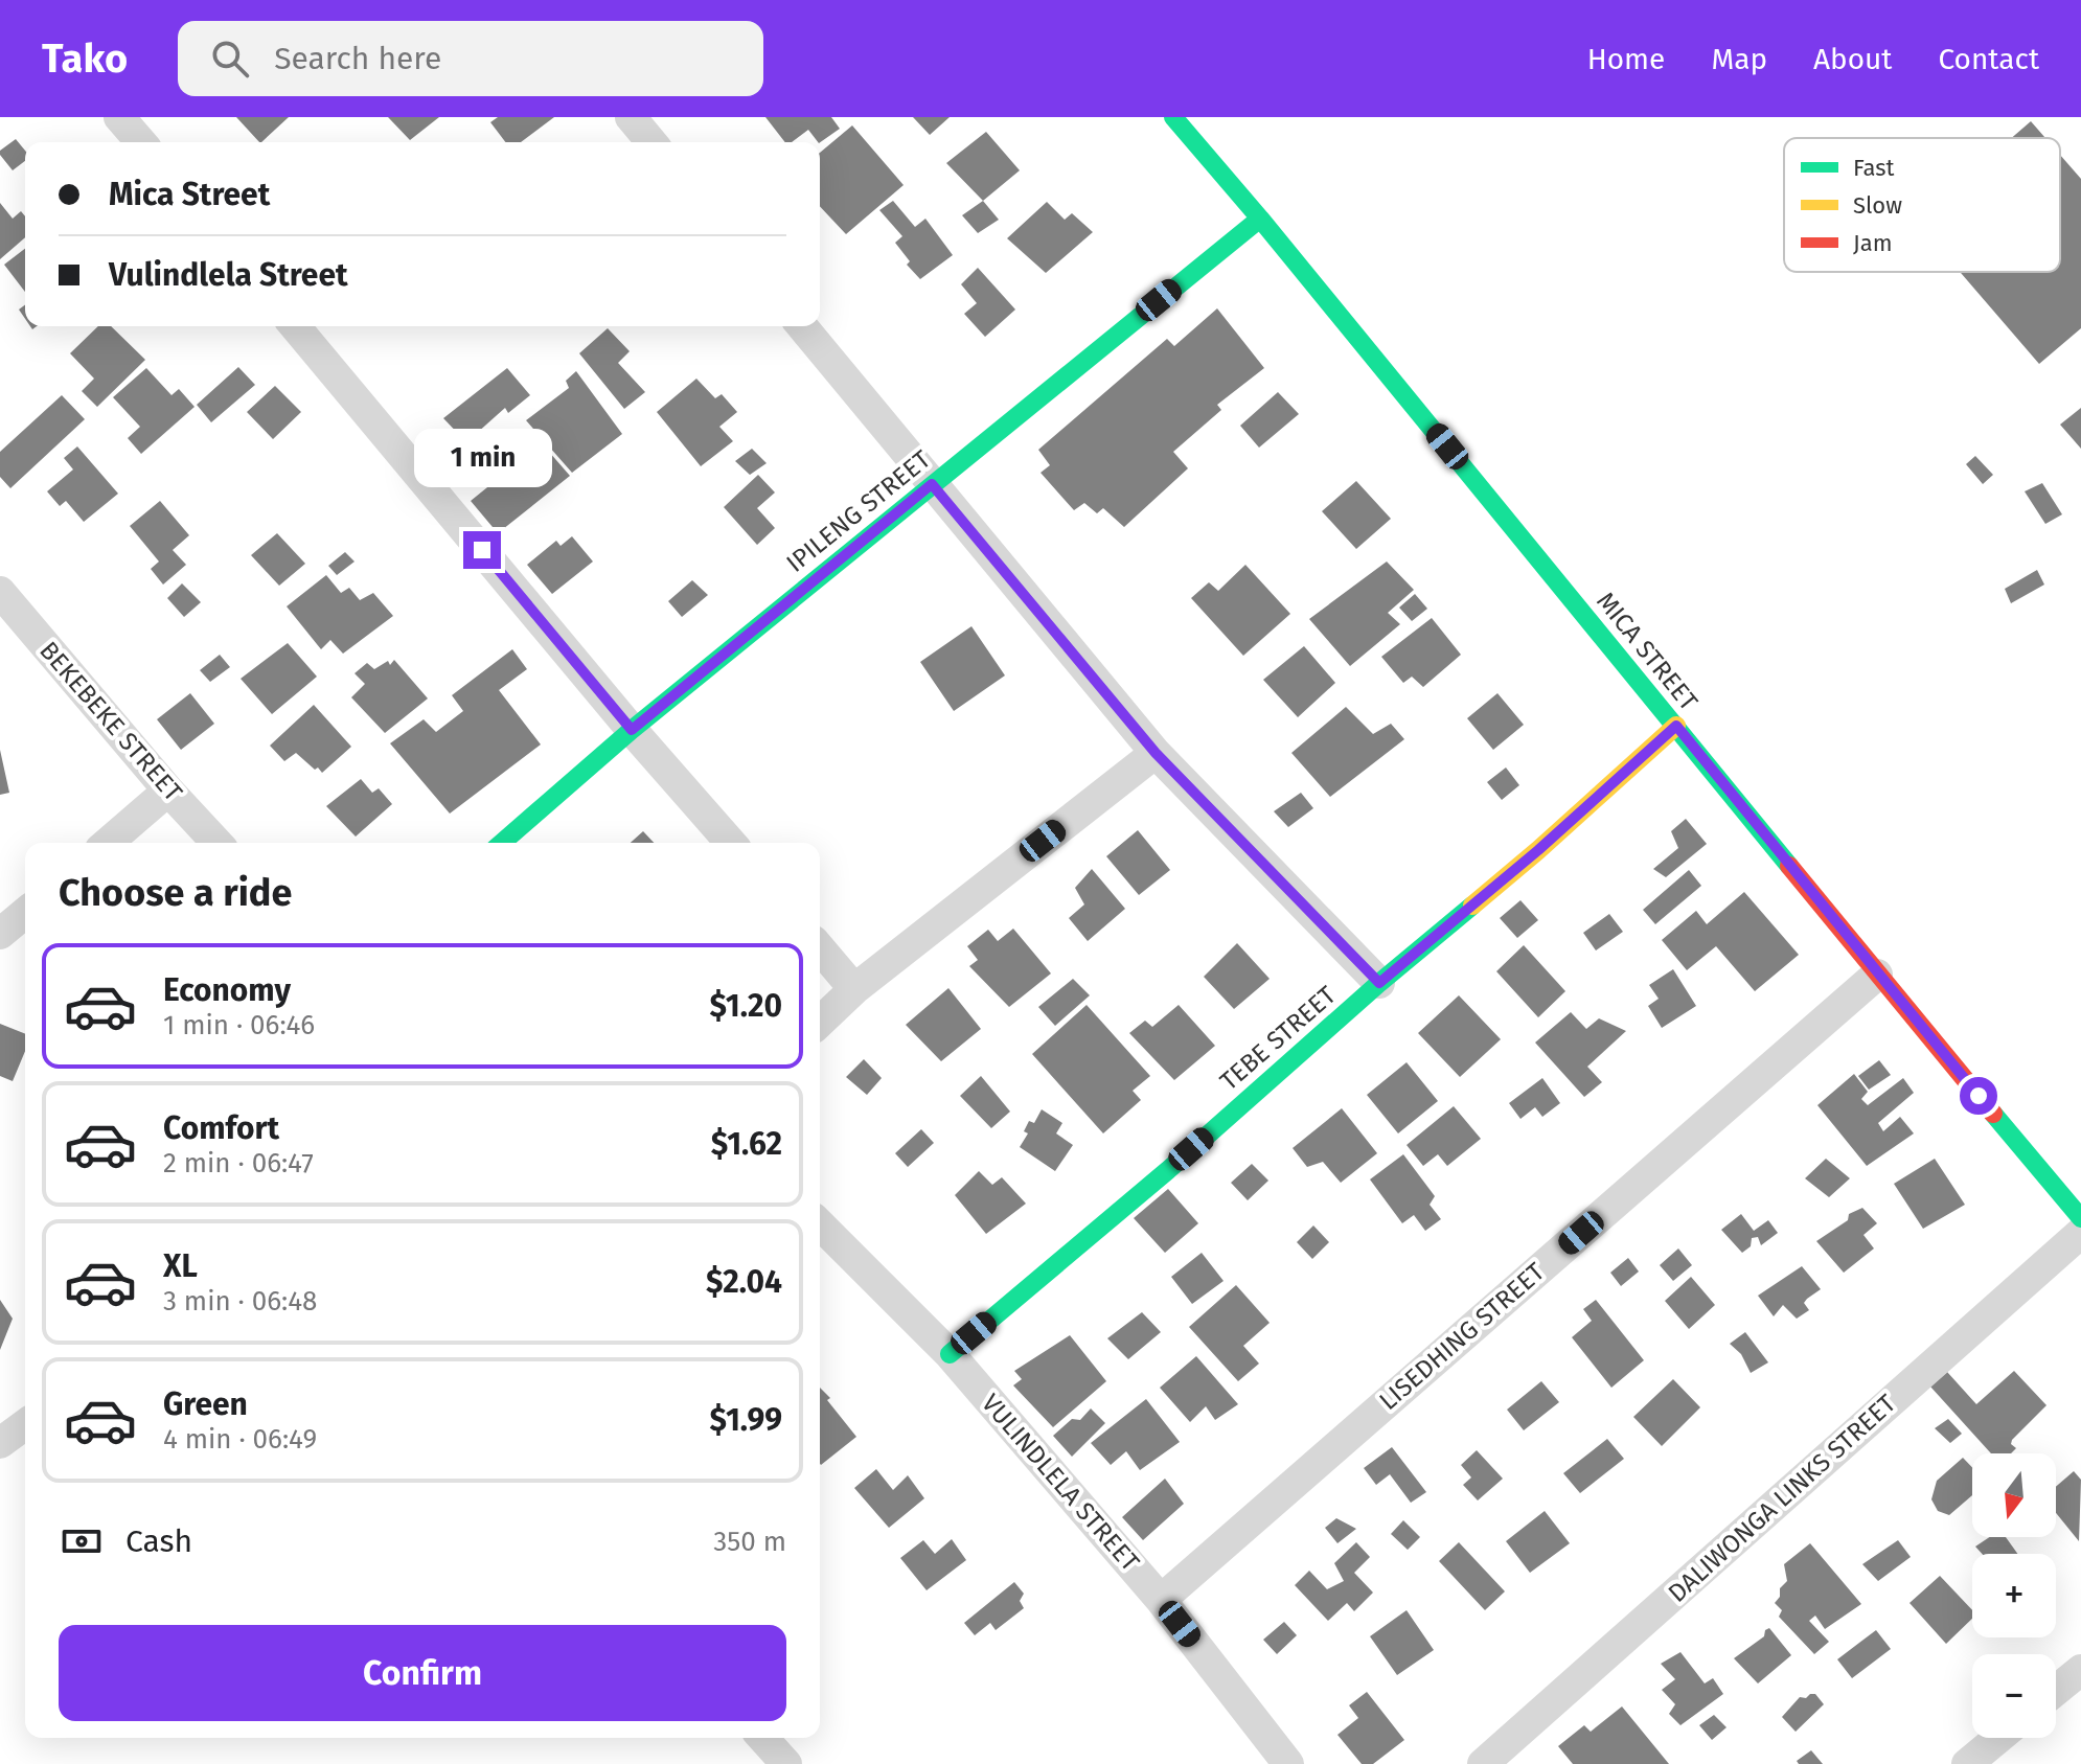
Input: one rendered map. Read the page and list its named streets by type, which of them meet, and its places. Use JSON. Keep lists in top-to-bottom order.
{
  "streets": {
    "street": [
      "IPILENG STREET",
      "MICA STREET",
      "BEKEBEKE STREET",
      "TEBE STREET",
      "LISEDHING STREET",
      "VULINDLELA STREET",
      "DALIWONGA LINKS STREET"
    ]
  },
  "crossings": [
    ["IPILENG STREET", "MICA STREET"],
    ["MICA STREET", "TEBE STREET"],
    ["MICA STREET", "LISEDHING STREET"],
    ["TEBE STREET", "VULINDLELA STREET"],
    ["LISEDHING STREET", "VULINDLELA STREET"]
  ],
  "legend": ["Fast", "Slow", "Jam"],
  "north": "bottom",
  "page": {
    "header": "Tako",
    "search": "Search here",
    "nav": [
      "Home",
      "Map",
      "About",
      "Contact"
    ],
    "banner": ["Mica Street", "Vulindlela Street"],
    "bubble": "1 min",
    "heading": "Choose a ride",
    "list": [
      {
        "name": "Economy",
        "note": "1 min · 06:46",
        "value": "$1.20"
      },
      {
        "name": "Comfort",
        "note": "2 min · 06:47",
        "value": "$1.62"
      },
      {
        "name": "XL",
        "note": "3 min · 06:48",
        "value": "$2.04"
      },
      {
        "name": "Green",
        "note": "4 min · 06:49",
        "value": "$1.99"
      }
    ],
    "map_buttons": ["+", "−"],
    "pay": ["Cash", "350 m"],
    "buttons": "Confirm"
  }
}
